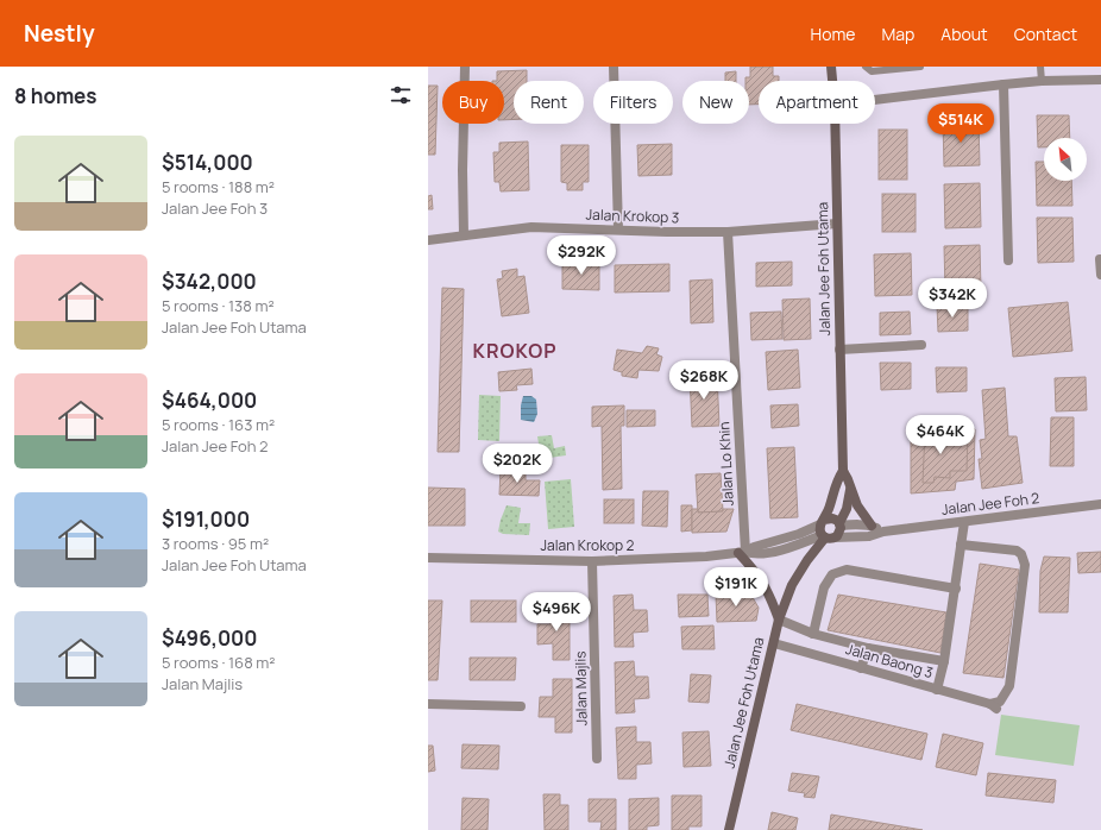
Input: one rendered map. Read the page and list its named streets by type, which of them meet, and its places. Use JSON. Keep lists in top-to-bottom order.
{
  "streets": {
    "street": [
      "Jalan Krokop 3",
      "Jalan Jee Foh Utama",
      "Jalan Lo Khin",
      "Jalan Jee Foh 2",
      "Jalan Krokop 2",
      "Jalan Baong 3",
      "Jalan Majlis"
    ]
  },
  "crossings": [
    ["Jalan Krokop 3", "Jalan Jee Foh Utama"],
    ["Jalan Krokop 3", "Jalan Lo Khin"],
    ["Jalan Jee Foh Utama", "Jalan Jee Foh 2"],
    ["Jalan Jee Foh Utama", "Jalan Krokop 2"],
    ["Jalan Jee Foh Utama", "Jalan Baong 3"],
    ["Jalan Lo Khin", "Jalan Krokop 2"],
    ["Jalan Jee Foh 2", "Jalan Krokop 2"],
    ["Jalan Krokop 2", "Jalan Majlis"]
  ],
  "districts": ["KROKOP"],
  "north": "top left",
  "page": {
    "header": "Nestly",
    "nav": [
      "Home",
      "Map",
      "About",
      "Contact"
    ],
    "heading": "8 homes",
    "chip": [
      "Buy",
      "Rent",
      "Filters",
      "New",
      "Apartment"
    ],
    "price": [
      "$514K",
      "$292K",
      "$342K",
      "$268K",
      "$464K",
      "$202K",
      "$191K",
      "$496K"
    ],
    "list": [
      {
        "name": "$514,000",
        "note": "5 rooms · 188 m² · Jalan Jee Foh 3"
      },
      {
        "name": "$342,000",
        "note": "5 rooms · 138 m² · Jalan Jee Foh Utama"
      },
      {
        "name": "$464,000",
        "note": "5 rooms · 163 m² · Jalan Jee Foh 2"
      },
      {
        "name": "$191,000",
        "note": "3 rooms · 95 m² · Jalan Jee Foh Utama"
      },
      {
        "name": "$496,000",
        "note": "5 rooms · 168 m² · Jalan Majlis"
      }
    ]
  }
}
